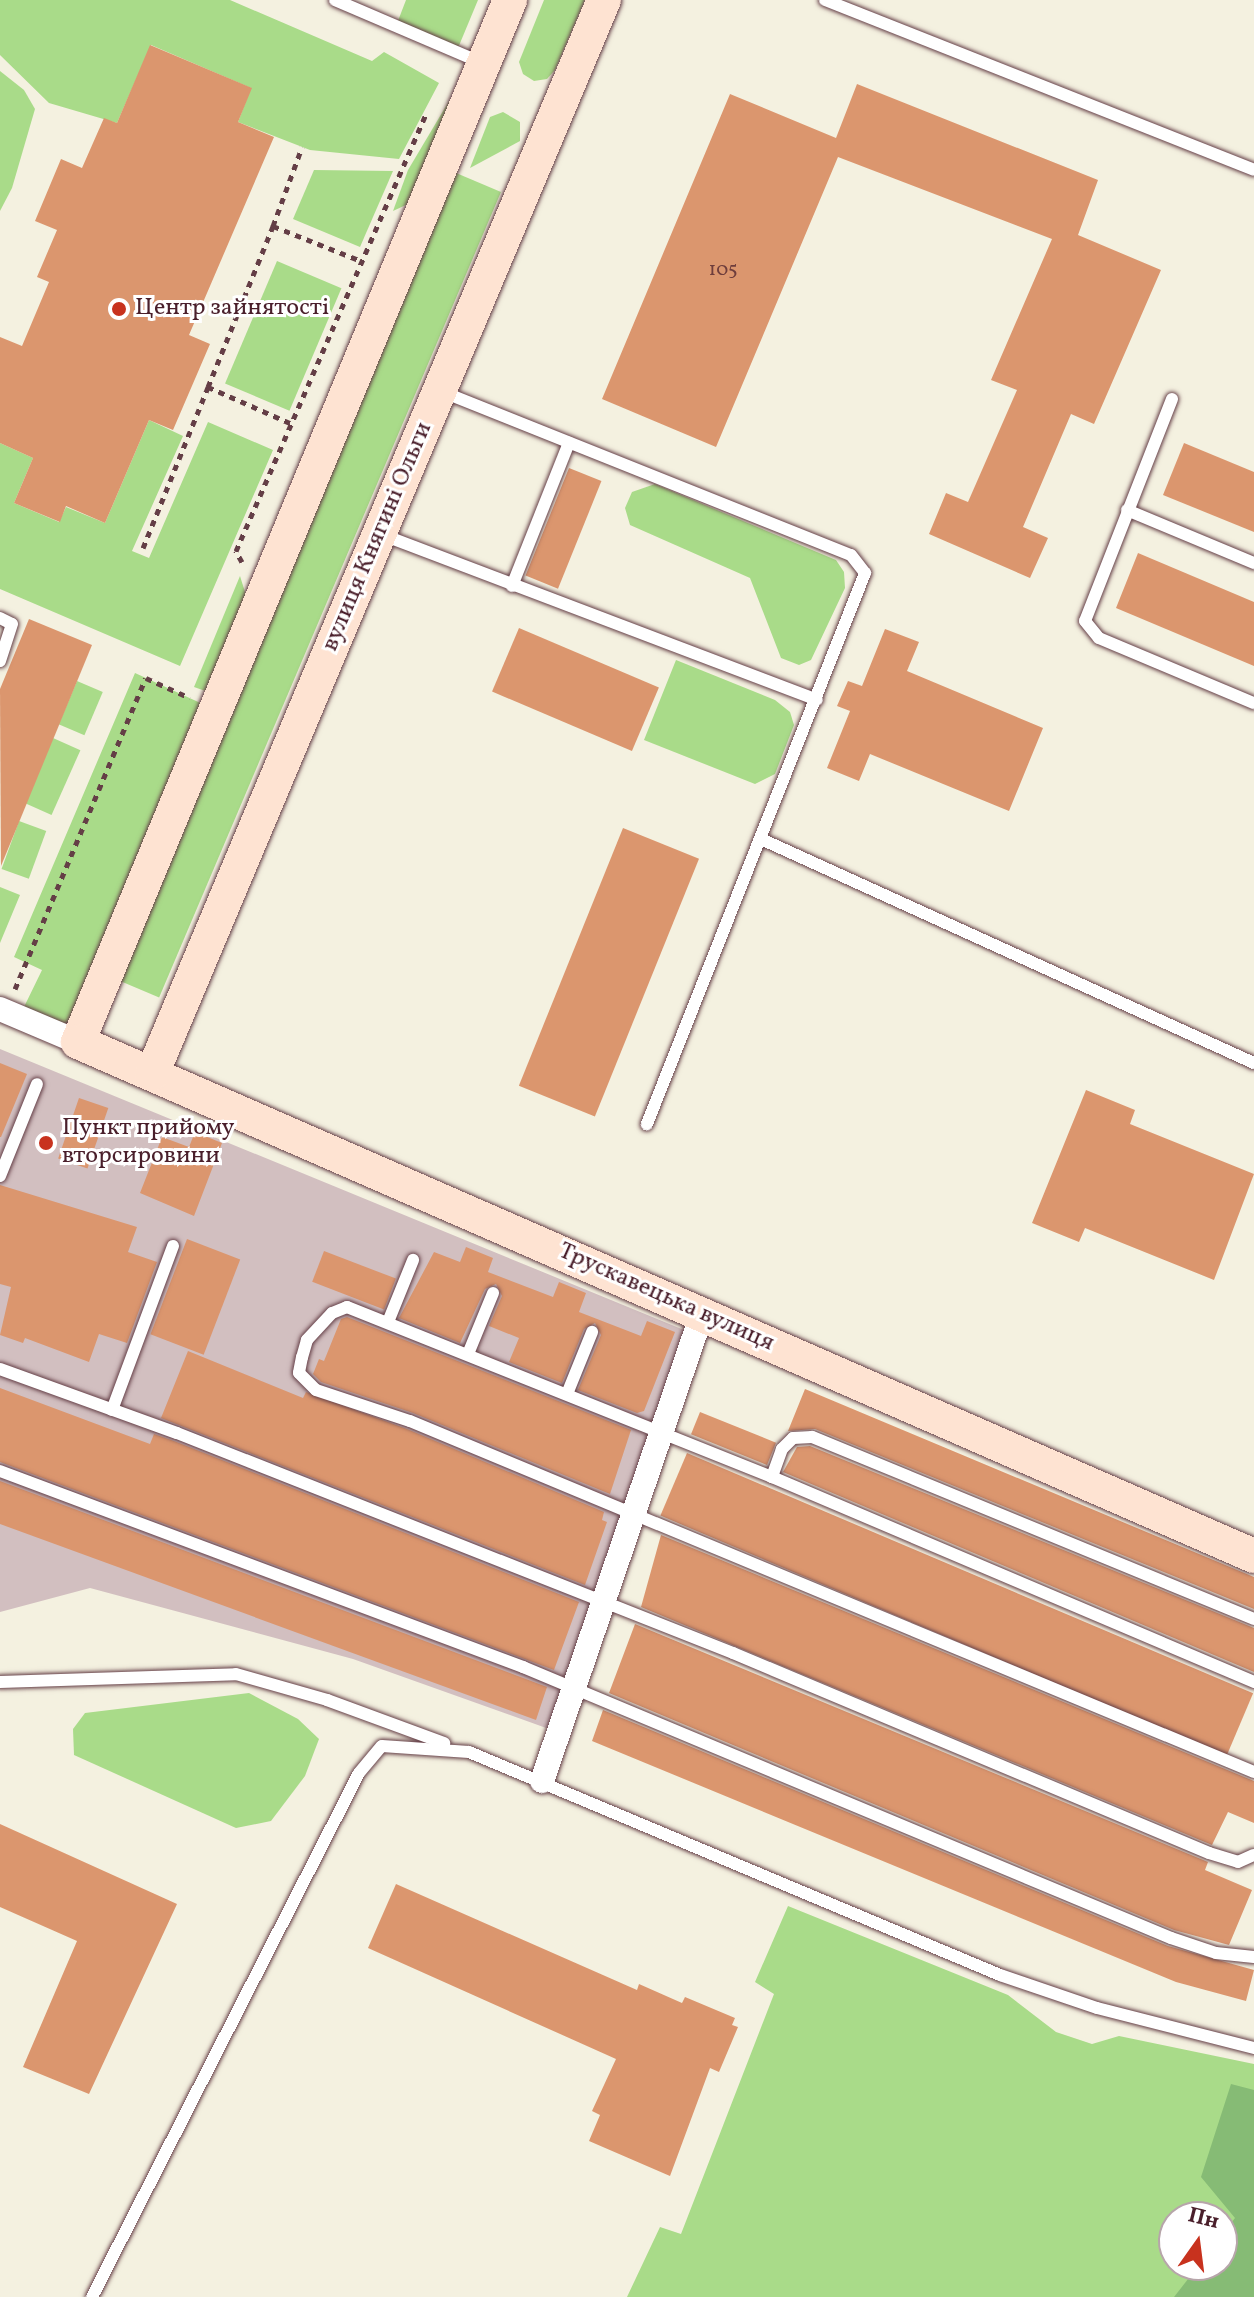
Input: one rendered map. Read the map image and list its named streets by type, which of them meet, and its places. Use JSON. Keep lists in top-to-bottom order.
{
  "streets": {
    "street": ["вулиця Княгині Ольги", "Трускавецька вулиця"]
  },
  "crossings": [
    ["вулиця Княгині Ольги", "Трускавецька вулиця"]
  ],
  "places": ["Центр зайнятості", "Пункт прийому вторсировини"],
  "house_numbers": ["105"],
  "north": "top"
}
